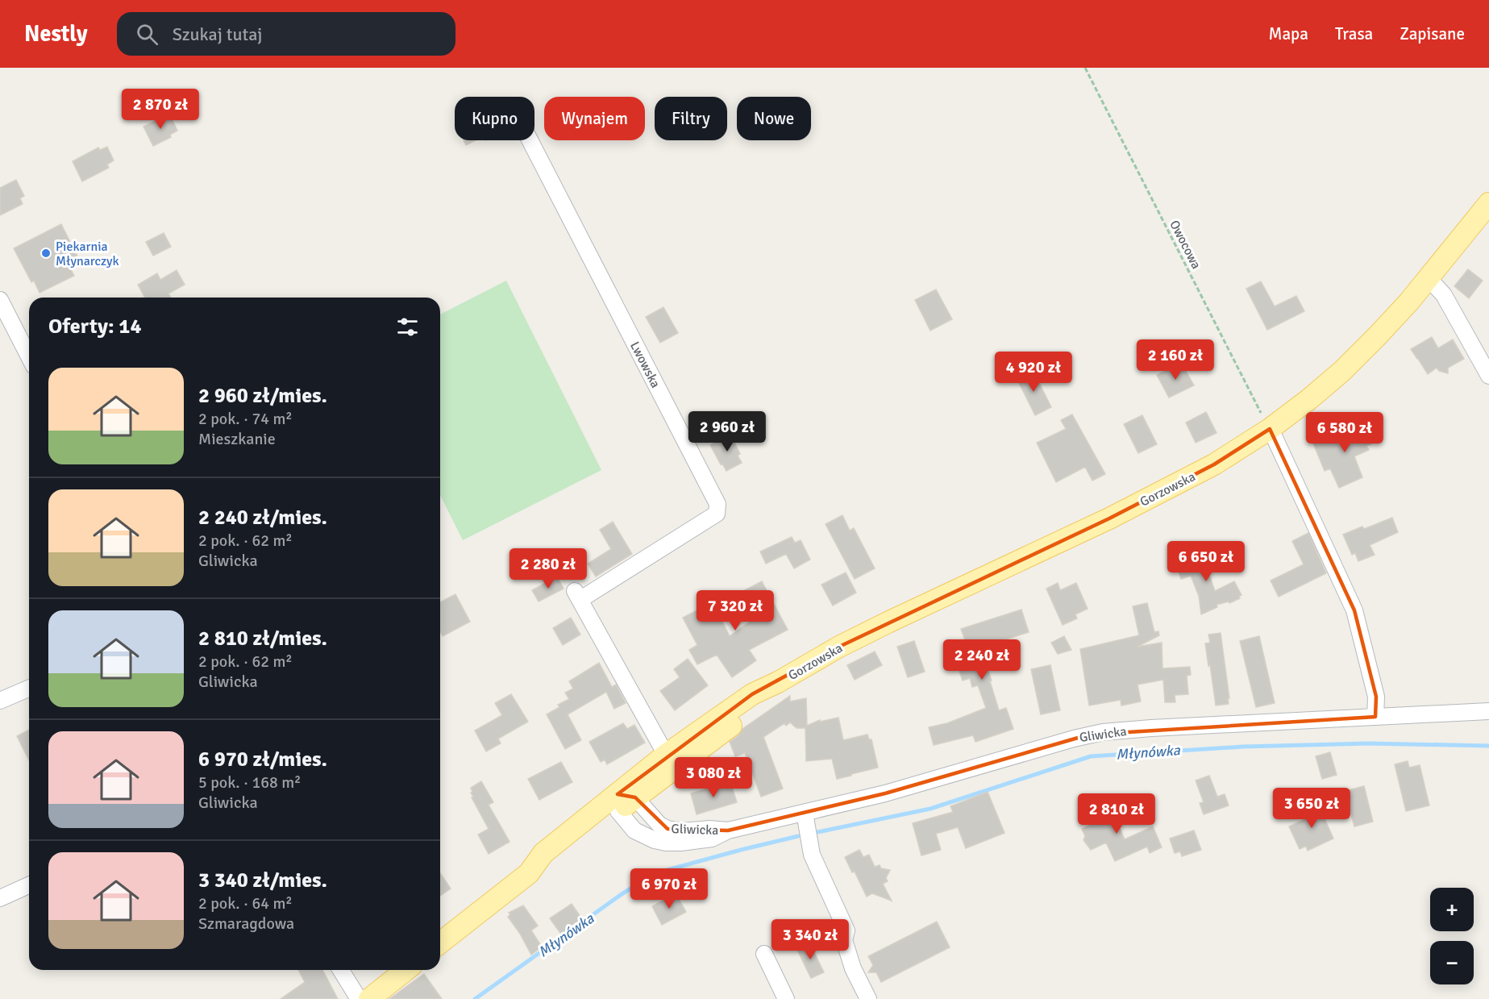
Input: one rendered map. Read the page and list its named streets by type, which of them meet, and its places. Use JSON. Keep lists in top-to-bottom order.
{
  "streets": {
    "main road": ["Gorzowska"],
    "street": ["Lwowska", "Gliwicka"],
    "path": ["Owocowa"]
  },
  "crossings": [
    ["Owocowa", "Gorzowska"],
    ["Lwowska", "Gorzowska"],
    ["Gorzowska", "Gliwicka"]
  ],
  "water": ["Młynówka"],
  "places": ["Piekarnia Młynarczyk"],
  "page": {
    "header": "Nestly",
    "search": "Szukaj tutaj",
    "nav": ["Mapa", "Trasa", "Zapisane"],
    "price": [
      "2 870 zł",
      "2 160 zł",
      "4 920 zł",
      "2 960 zł",
      "6 580 zł",
      "6 650 zł",
      "2 280 zł",
      "7 320 zł",
      "2 240 zł",
      "3 080 zł",
      "3 650 zł",
      "2 810 zł",
      "6 970 zł",
      "3 340 zł"
    ],
    "chip": [
      "Kupno",
      "Wynajem",
      "Filtry",
      "Nowe"
    ],
    "heading": "Oferty: 14",
    "list": [
      {
        "name": "2 960 zł/mies.",
        "note": "2 pok. · 74 m² · Mieszkanie"
      },
      {
        "name": "2 240 zł/mies.",
        "note": "2 pok. · 62 m² · Gliwicka"
      },
      {
        "name": "2 810 zł/mies.",
        "note": "2 pok. · 62 m² · Gliwicka"
      },
      {
        "name": "6 970 zł/mies.",
        "note": "5 pok. · 168 m² · Gliwicka"
      },
      {
        "name": "3 340 zł/mies.",
        "note": "2 pok. · 64 m² · Szmaragdowa"
      }
    ],
    "map_buttons": ["+", "−"]
  }
}
